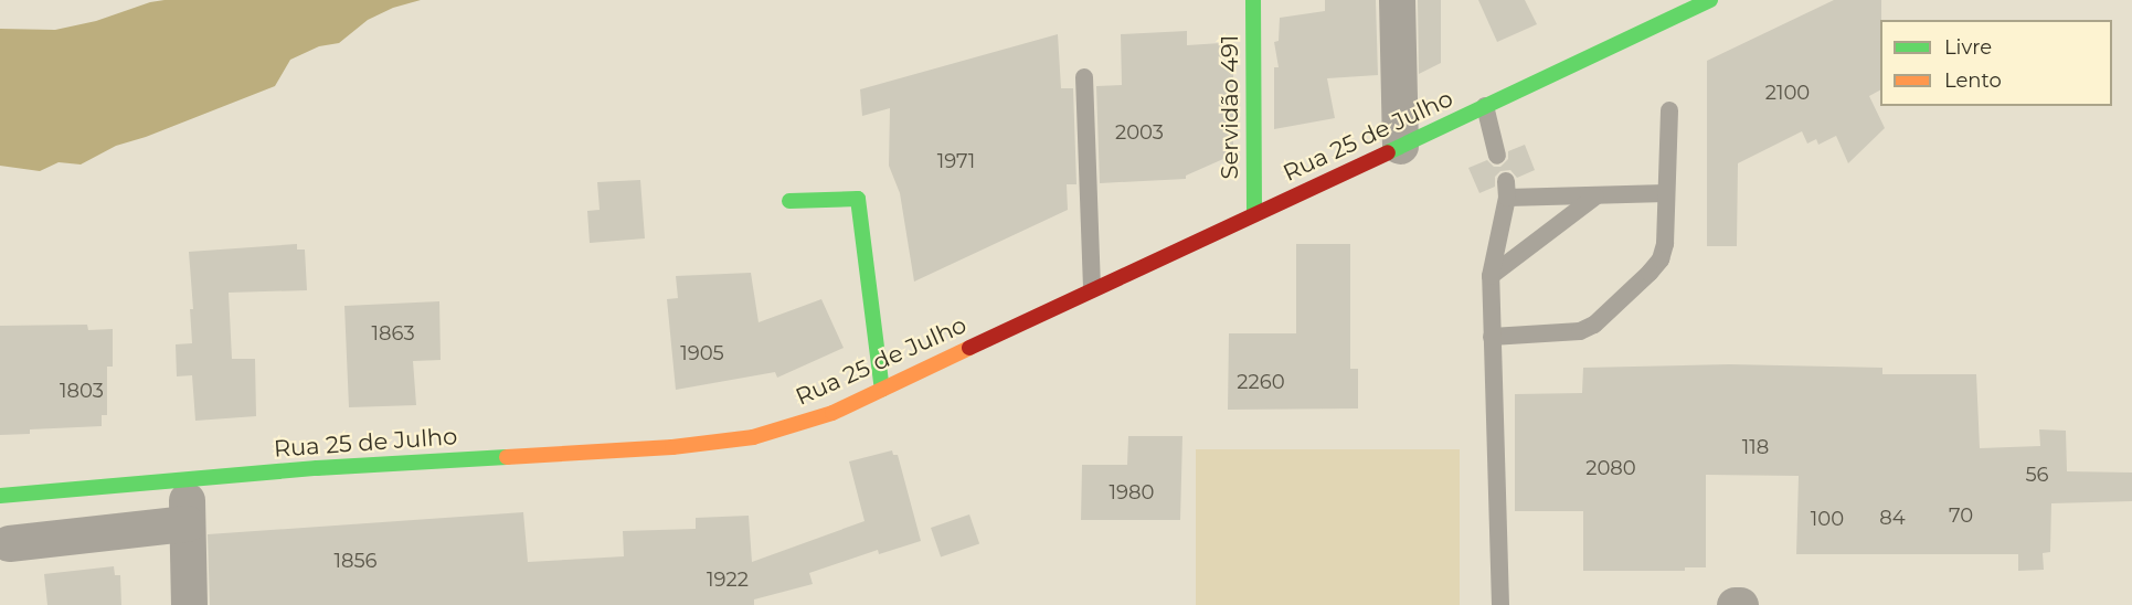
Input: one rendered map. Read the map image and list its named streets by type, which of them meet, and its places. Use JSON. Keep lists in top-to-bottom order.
{
  "streets": {
    "main road": ["Servidão 491", "Rua 25 de Julho"]
  },
  "crossings": [
    ["Servidão 491", "Rua 25 de Julho"]
  ],
  "house_numbers": [
    "2100",
    "2003",
    "1971",
    "1863",
    "1905",
    "2260",
    "1803",
    "118",
    "2080",
    "56",
    "1980",
    "70",
    "84",
    "100",
    "1856",
    "1922"
  ],
  "legend": ["Livre", "Lento"]
}
